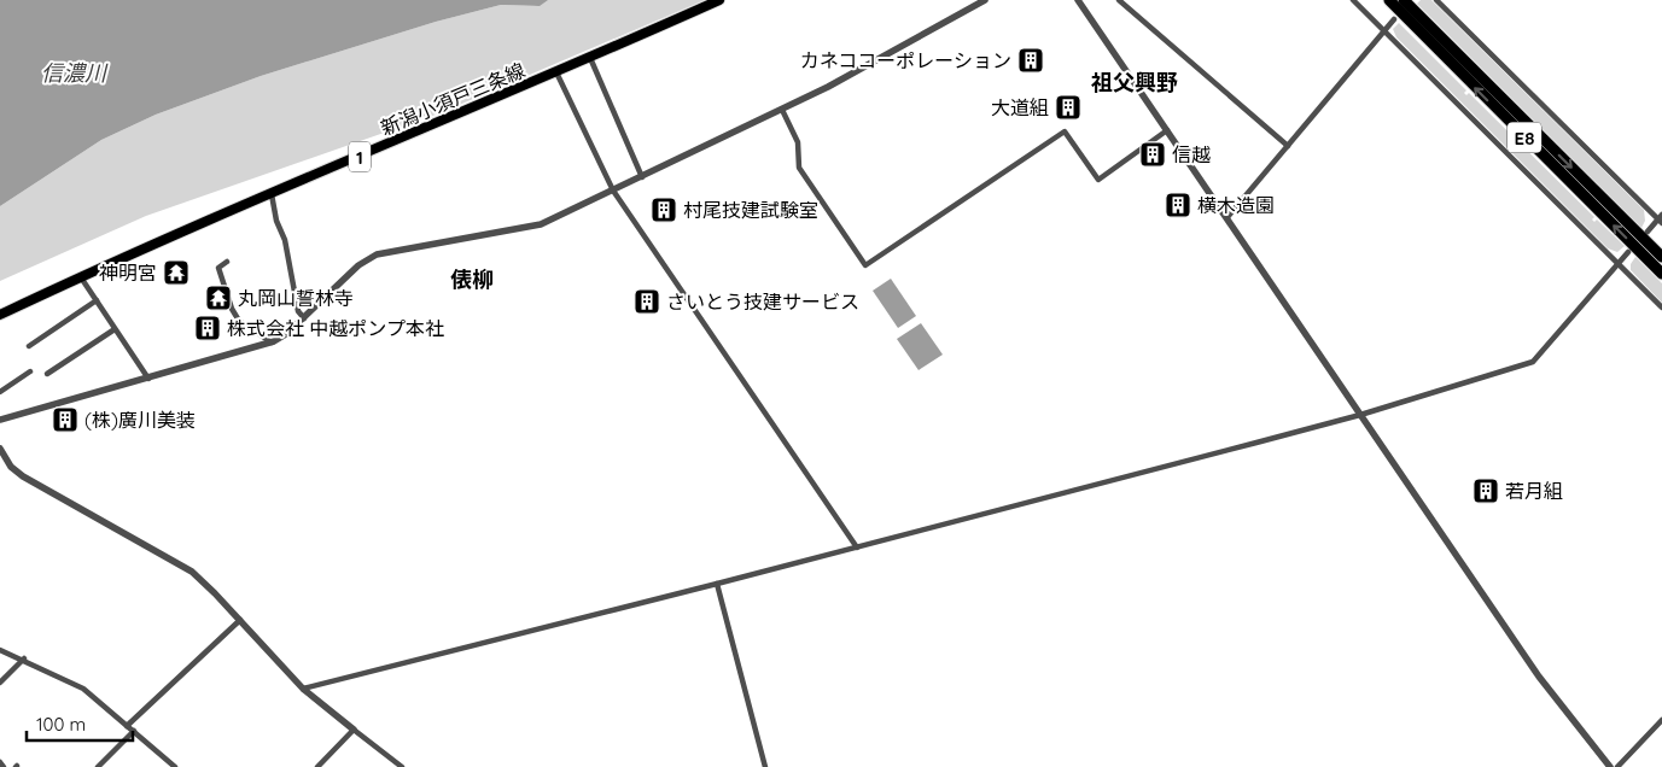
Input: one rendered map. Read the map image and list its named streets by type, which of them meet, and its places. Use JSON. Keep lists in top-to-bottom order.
{
  "streets": {
    "highway": ["E8"],
    "main road": ["新潟小須戸三条線", "1"]
  },
  "districts": ["祖父興野", "俵柳"],
  "water": ["信濃川"],
  "places": {
    "building": [
      "カネココーポレーション",
      "大道組",
      "信越",
      "横木造園",
      "村尾技建試験室",
      "さいとう技建サービス",
      "株式会社 中越ポンプ本社",
      "(株)廣川美装",
      "若月組"
    ],
    "temple": ["神明宮", "丸岡山誓林寺"]
  },
  "scale_bar": "100 m"
}
